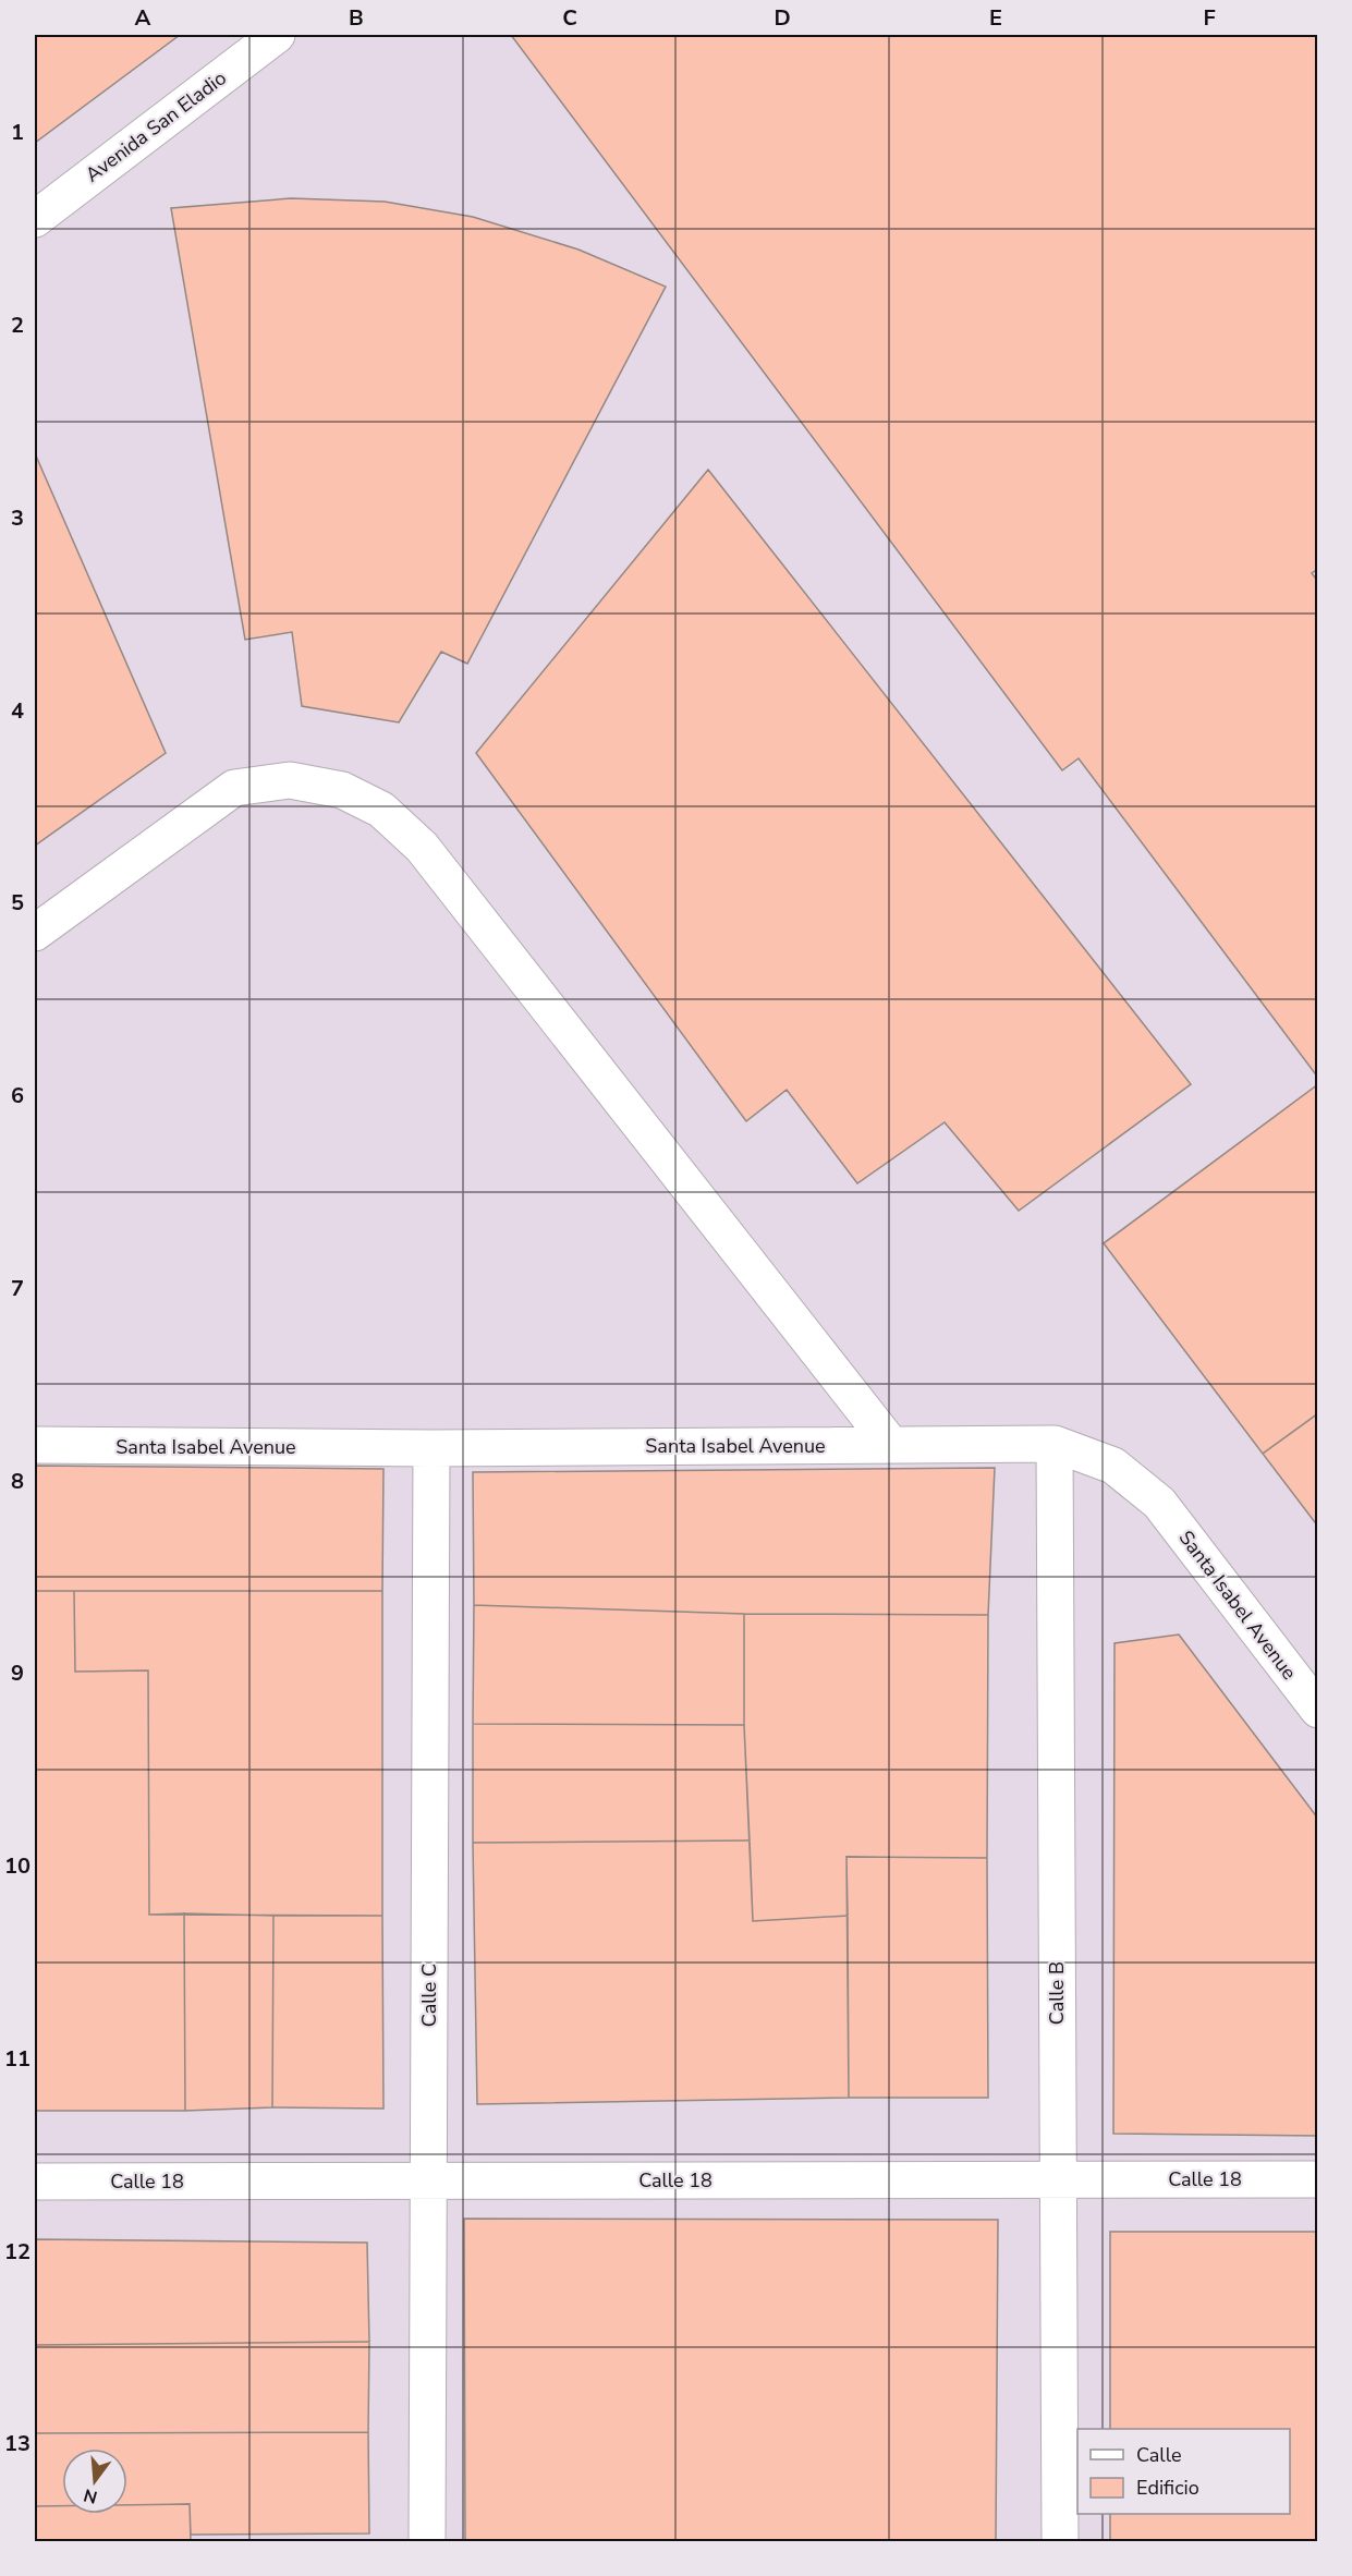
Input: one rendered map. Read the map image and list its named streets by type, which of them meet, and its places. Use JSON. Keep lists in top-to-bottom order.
{
  "streets": {
    "street": [
      "Avenida San Eladio",
      "Santa Isabel Avenue",
      "Calle B",
      "Calle C",
      "Calle 18"
    ]
  },
  "crossings": [
    ["Santa Isabel Avenue", "Calle B"],
    ["Santa Isabel Avenue", "Calle C"],
    ["Calle B", "Calle 18"],
    ["Calle C", "Calle 18"]
  ],
  "legend": ["Calle", "Edificio"],
  "north": "bottom",
  "grid": {
    "columns": [
      "A",
      "B",
      "C",
      "D",
      "E",
      "F"
    ],
    "rows": [
      "1",
      "2",
      "3",
      "4",
      "5",
      "6",
      "7",
      "8",
      "9",
      "10",
      "11",
      "12",
      "13"
    ]
  }
}
